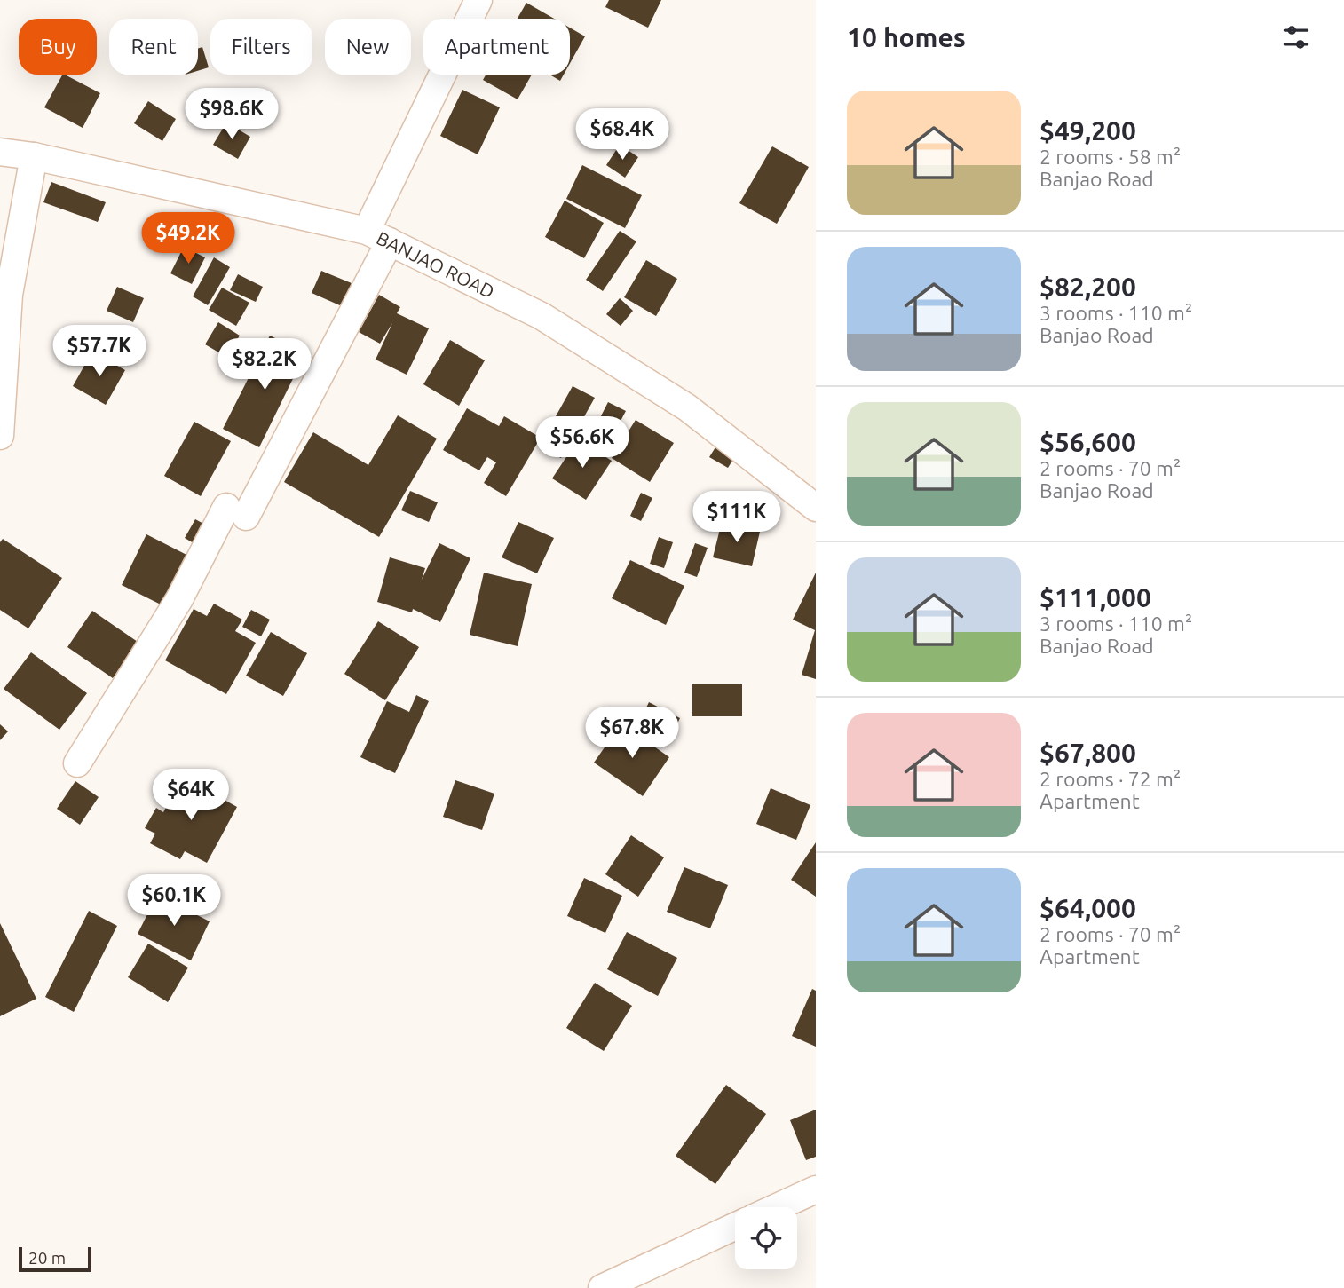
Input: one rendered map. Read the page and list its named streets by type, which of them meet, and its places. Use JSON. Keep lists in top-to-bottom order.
{
  "streets": {
    "street": ["BANJAO ROAD"]
  },
  "scale_bar": "20 m",
  "page": {
    "heading": "10 homes",
    "chip": [
      "Buy",
      "Rent",
      "Filters",
      "New",
      "Apartment"
    ],
    "list": [
      {
        "name": "$49,200",
        "note": "2 rooms · 58 m² · Banjao Road"
      },
      {
        "name": "$82,200",
        "note": "3 rooms · 110 m² · Banjao Road"
      },
      {
        "name": "$56,600",
        "note": "2 rooms · 70 m² · Banjao Road"
      },
      {
        "name": "$111,000",
        "note": "3 rooms · 110 m² · Banjao Road"
      },
      {
        "name": "$67,800",
        "note": "2 rooms · 72 m² · Apartment"
      },
      {
        "name": "$64,000",
        "note": "2 rooms · 70 m² · Apartment"
      }
    ],
    "price": [
      "$98.6K",
      "$68.4K",
      "$49.2K",
      "$57.7K",
      "$82.2K",
      "$56.6K",
      "$111K",
      "$67.8K",
      "$64K",
      "$60.1K"
    ],
    "scale": "20 m"
  }
}
